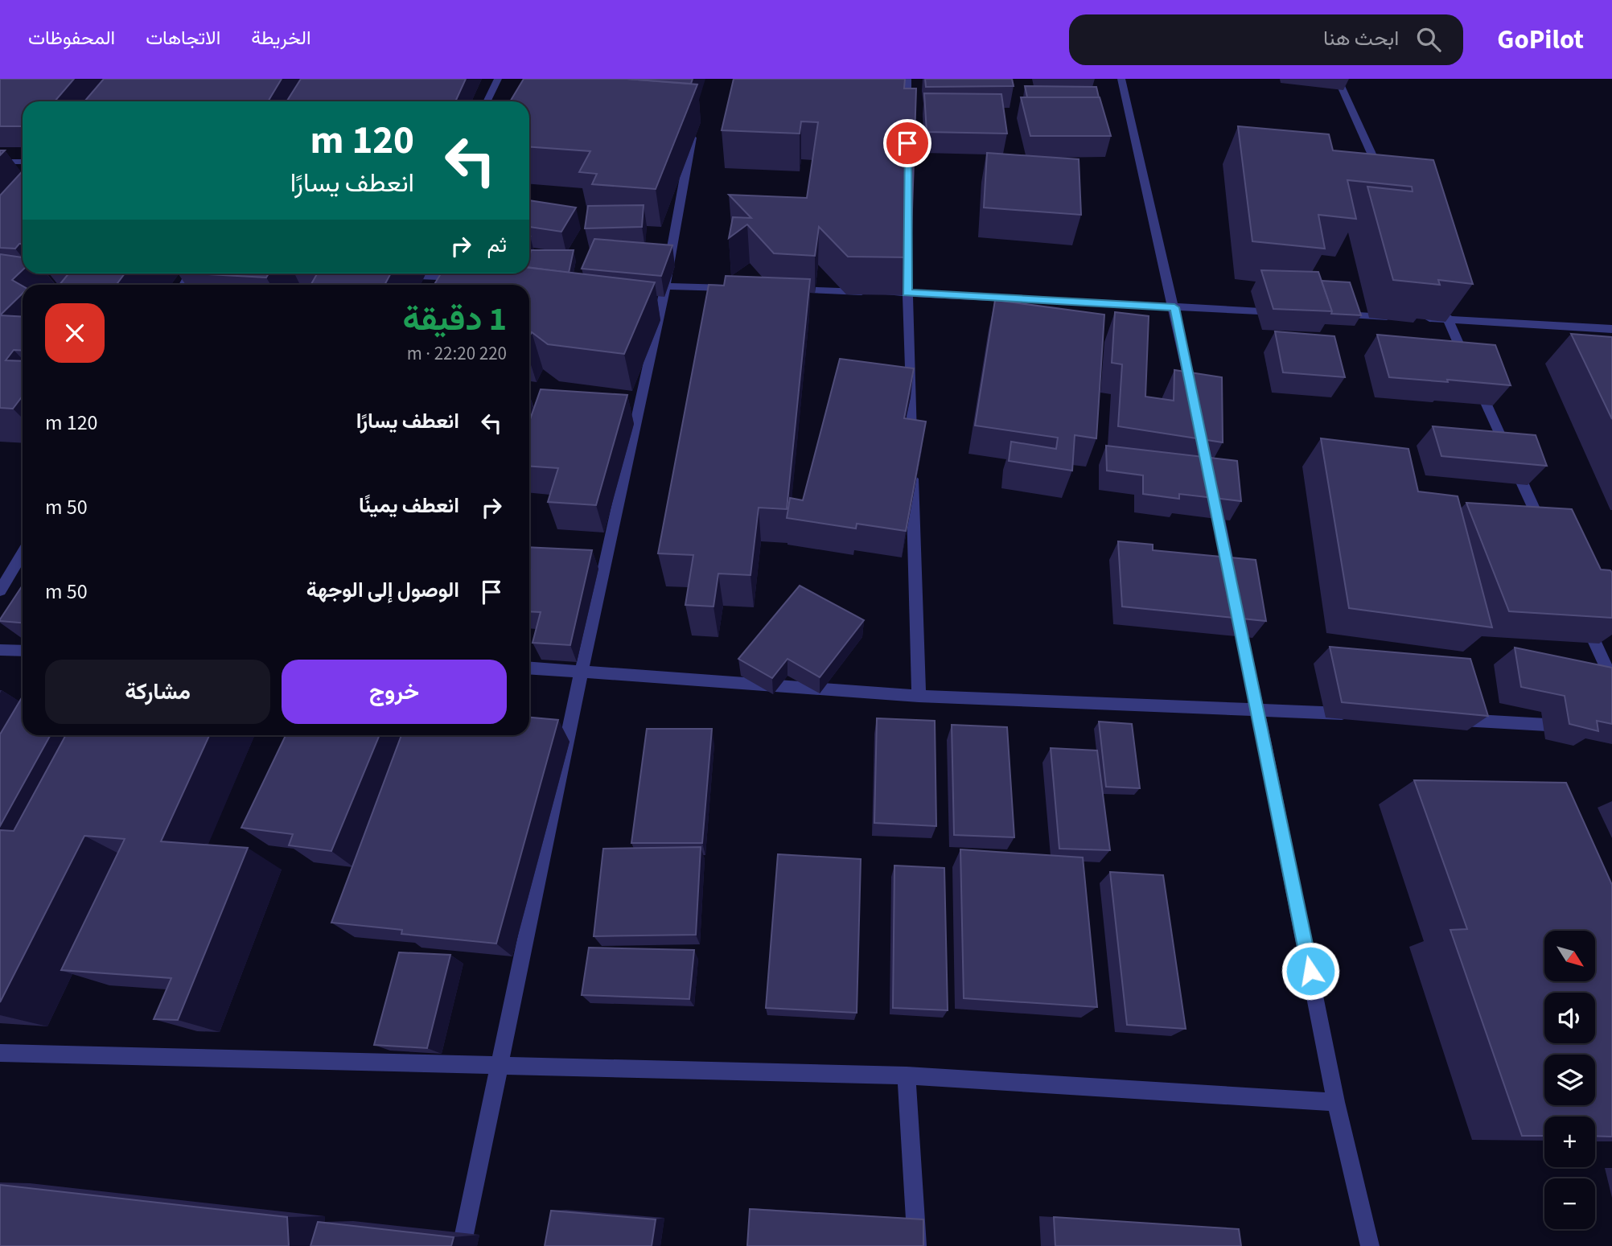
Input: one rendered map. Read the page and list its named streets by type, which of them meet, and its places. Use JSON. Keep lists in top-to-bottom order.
{
  "north": "bottom right",
  "page": {
    "header": "GoPilot",
    "search": "ابحث هنا",
    "nav": ["الخريطة", "الاتجاهات", "المحفوظات"],
    "turn": ["120 m", "انعطف يسارًا"],
    "then": "ثم",
    "heading": ["1 دقيقة", "220 m · 22:20"],
    "list": [
      {
        "name": "انعطف يسارًا",
        "value": "120 m"
      },
      {
        "name": "انعطف يمينًا",
        "value": "50 m"
      },
      {
        "name": "الوصول إلى الوجهة",
        "value": "50 m"
      }
    ],
    "buttons": ["خروج", "مشاركة"],
    "map_buttons": ["+", "−"]
  }
}
